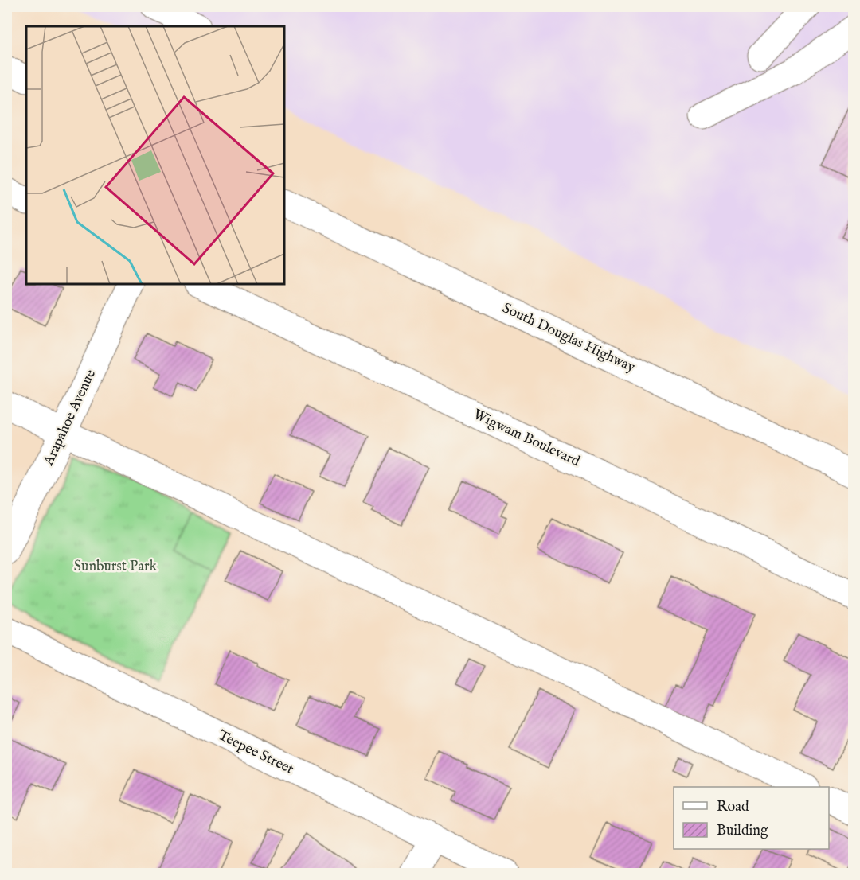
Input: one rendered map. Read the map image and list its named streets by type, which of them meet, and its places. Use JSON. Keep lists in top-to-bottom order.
{
  "streets": {
    "main road": [
      "South Douglas Highway",
      "Arapahoe Avenue",
      "Wigwam Boulevard",
      "Teepee Street"
    ]
  },
  "parks": ["Sunburst Park"],
  "legend": ["Road", "Building"]
}
